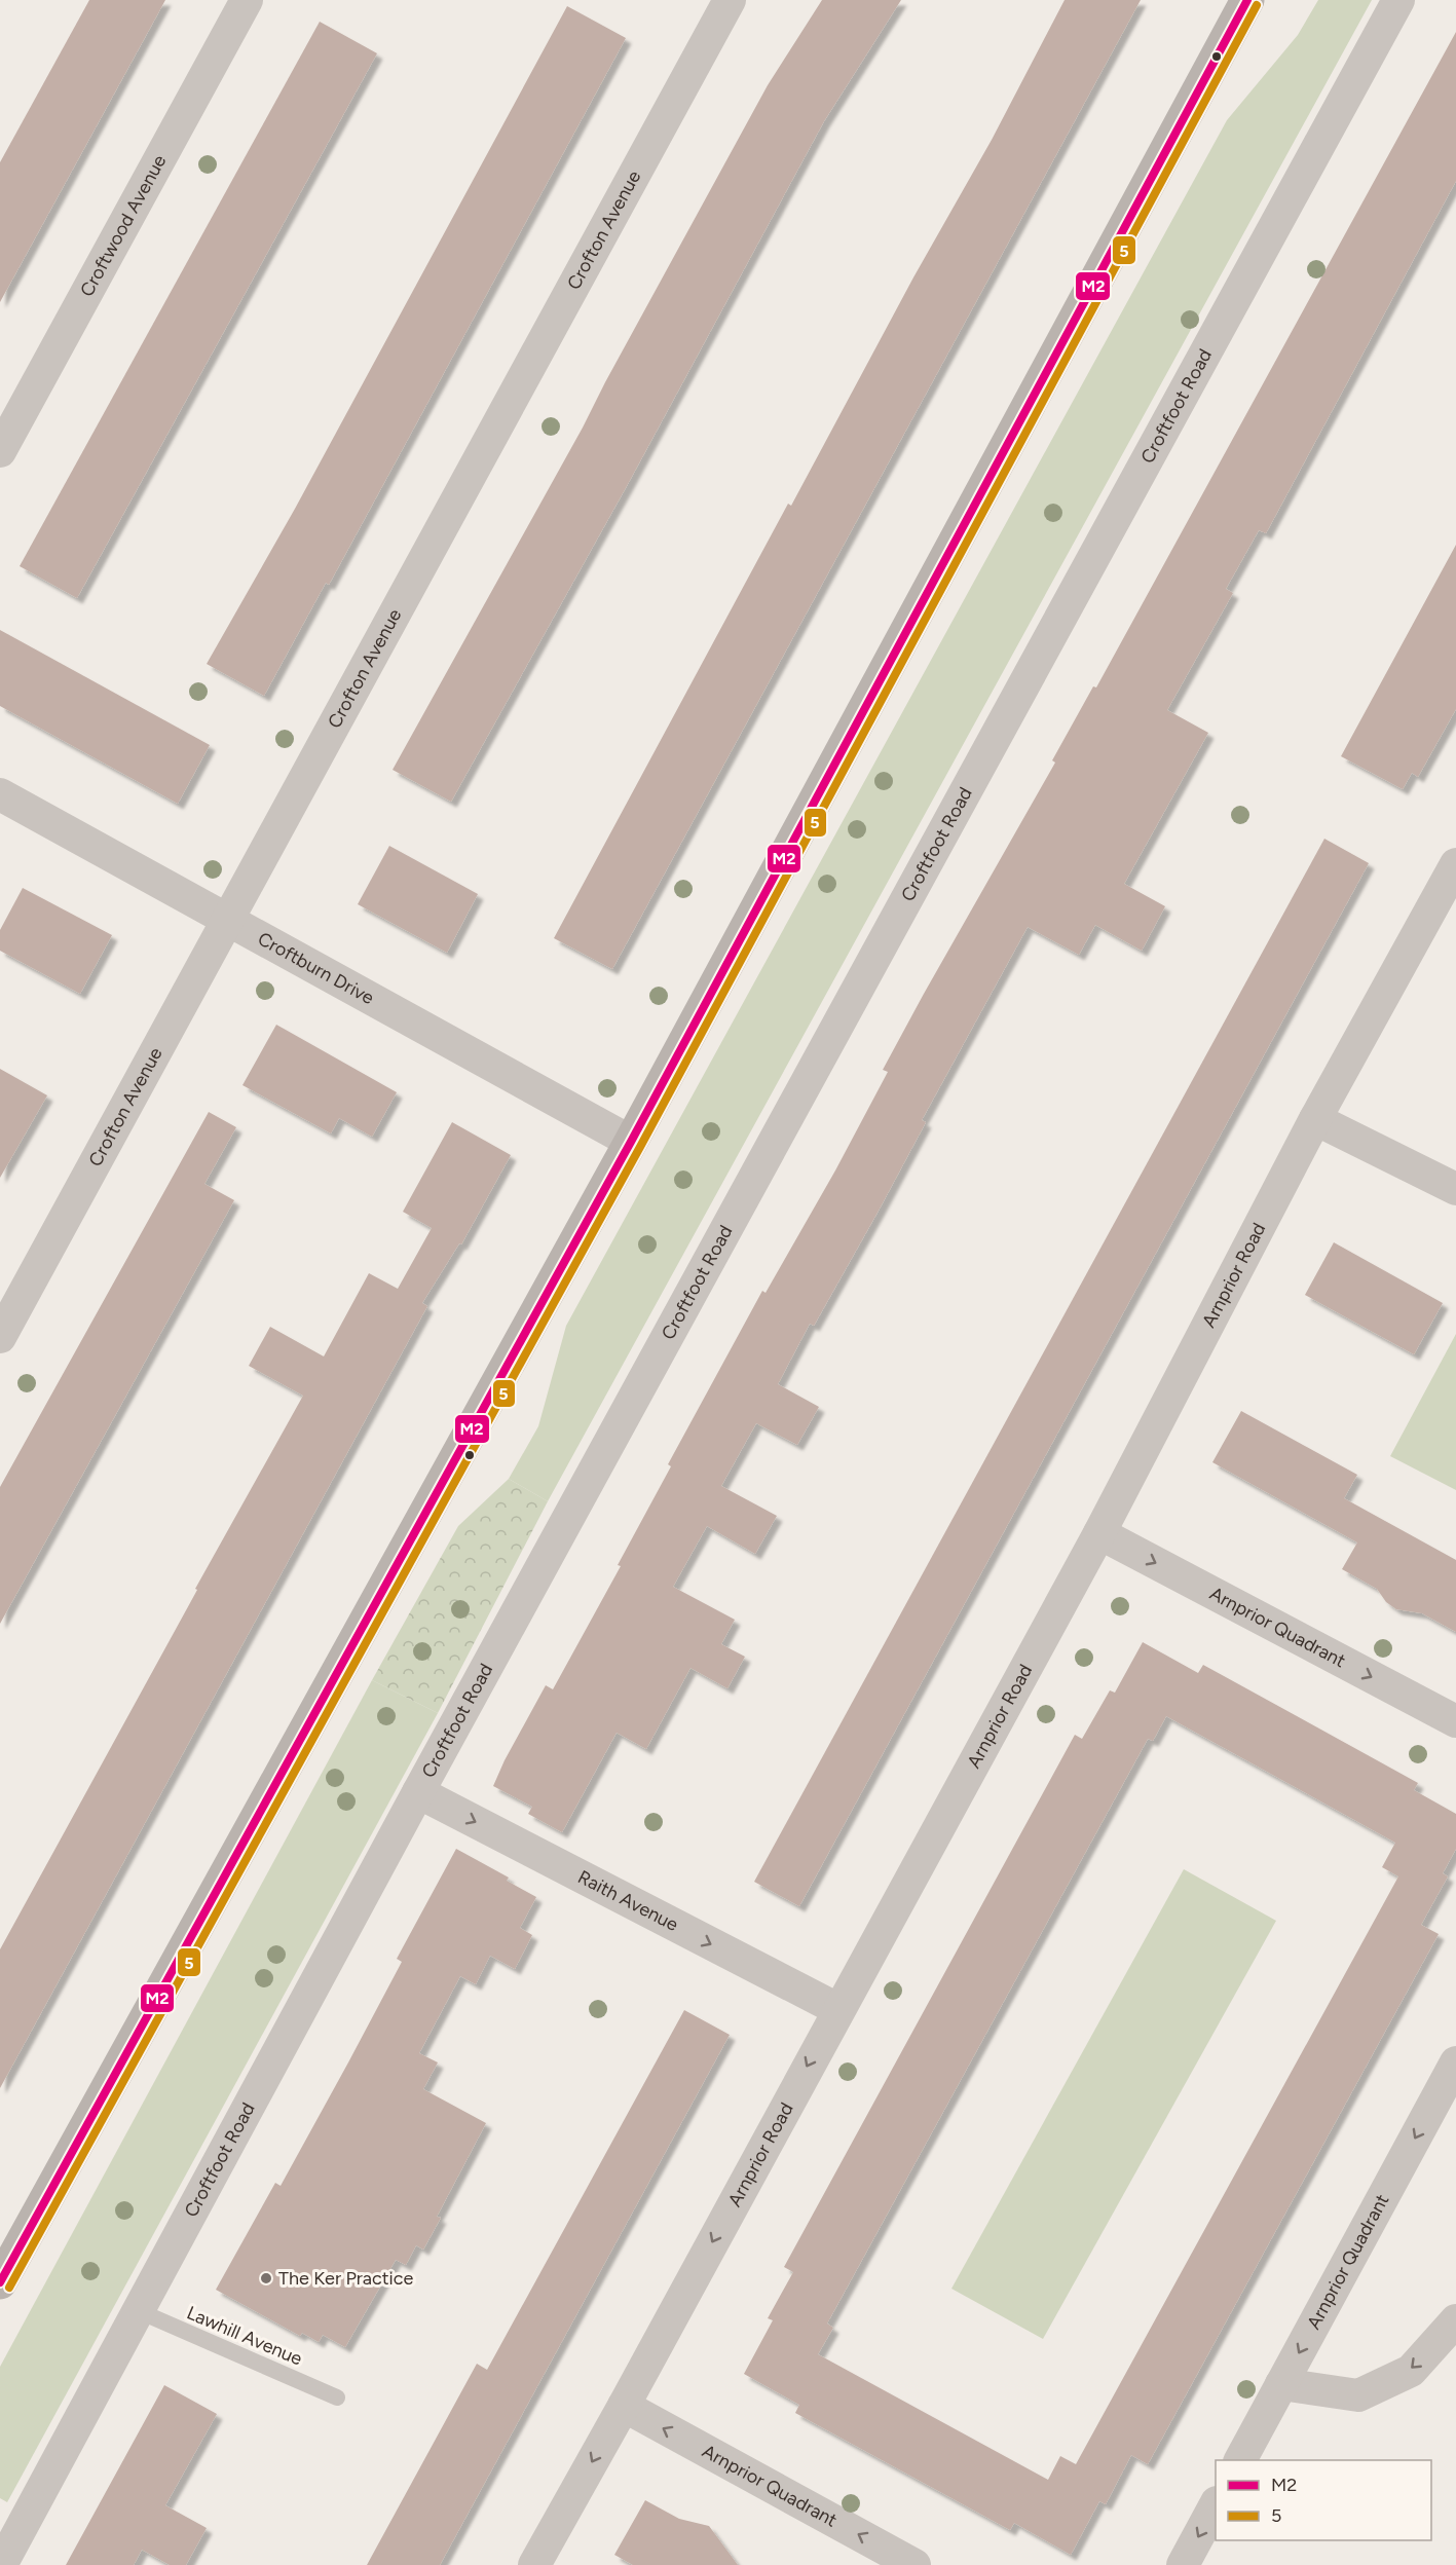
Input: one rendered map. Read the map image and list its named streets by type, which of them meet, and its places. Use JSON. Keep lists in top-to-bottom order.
{
  "streets": {
    "street": [
      "Croftwood Avenue",
      "Crofton Avenue",
      "Croftfoot Road",
      "Croftburn Drive",
      "Arnprior Road",
      "Arnprior Quadrant",
      "Raith Avenue"
    ],
    "lane": ["Lawhill Avenue"]
  },
  "crossings": [
    ["Crofton Avenue", "Croftburn Drive"],
    ["Croftfoot Road", "Raith Avenue"],
    ["Croftfoot Road", "Lawhill Avenue"],
    ["Arnprior Road", "Arnprior Quadrant"],
    ["Arnprior Road", "Raith Avenue"]
  ],
  "one_way": ["Raith Avenue"],
  "places": ["The Ker Practice"],
  "lines": ["transit line M2", "transit line 5"],
  "legend": ["M2", "5"]
}
